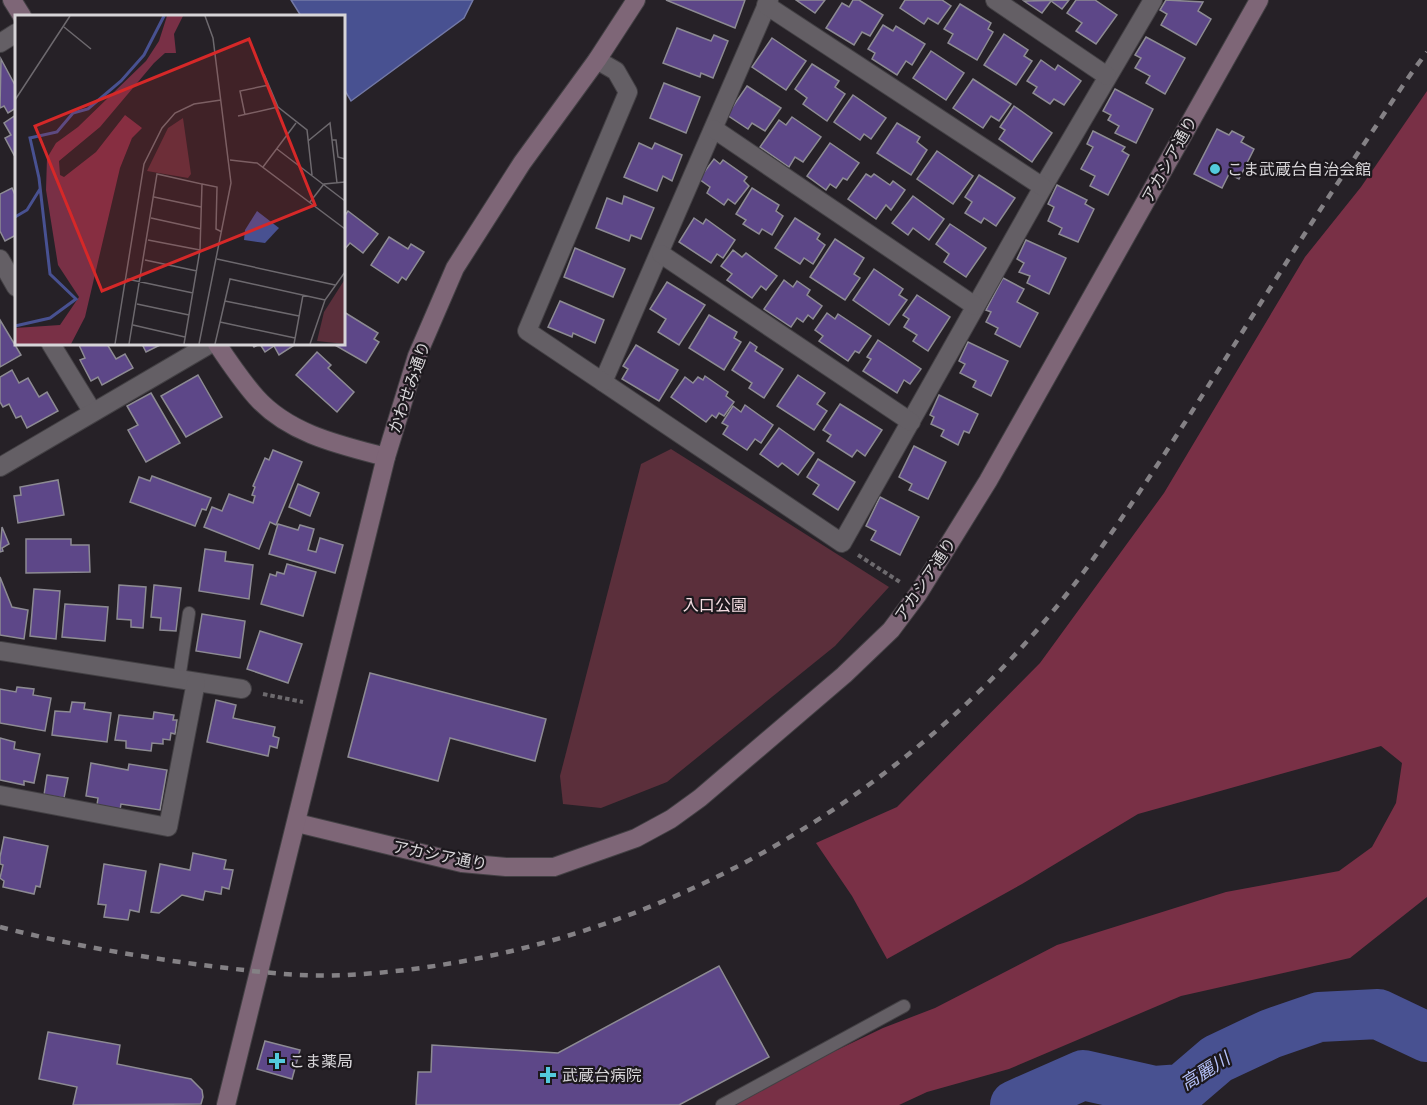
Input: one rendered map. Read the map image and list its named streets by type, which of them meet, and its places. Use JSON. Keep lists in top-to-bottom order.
{
  "streets": {
    "street": ["アカシア通り", "かわせみ通り"]
  },
  "crossings": [
    ["アカシア通り", "かわせみ通り"]
  ],
  "water": ["高麗川"],
  "parks": ["入口公園"],
  "places": {
    "other": ["こま武蔵台自治会館"],
    "health": ["こま薬局", "武蔵台病院"]
  }
}
